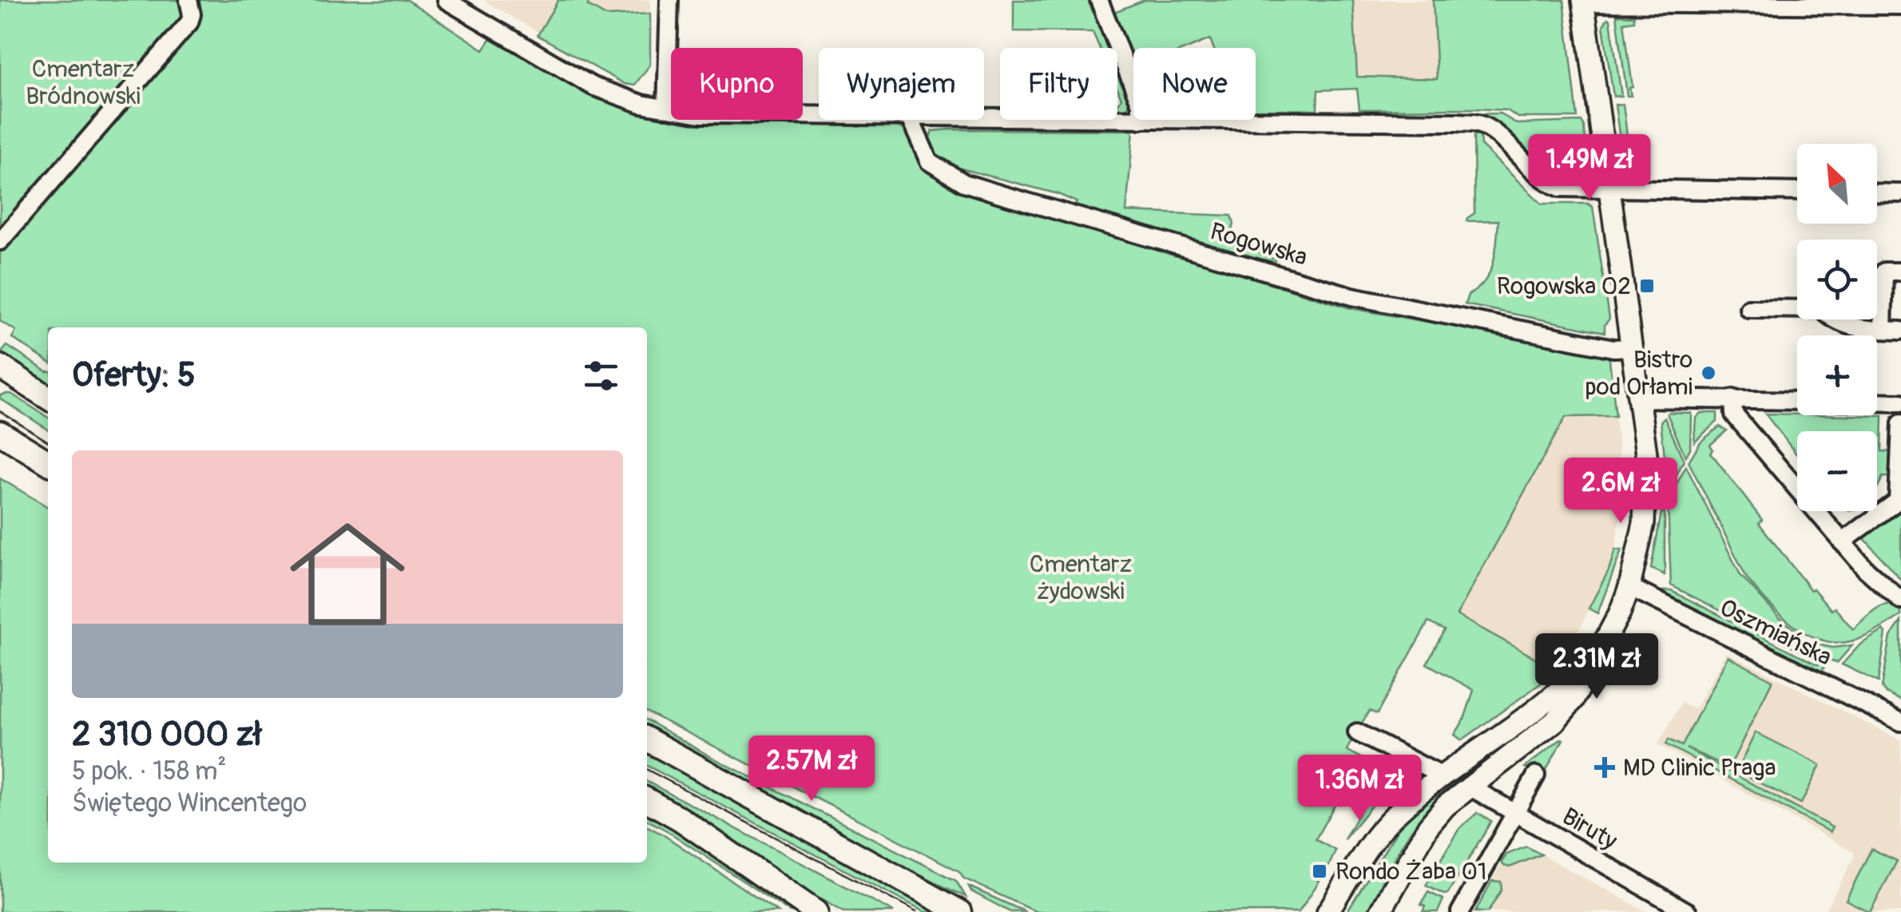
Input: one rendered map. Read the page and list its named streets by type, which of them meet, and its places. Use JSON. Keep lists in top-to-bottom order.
{
  "streets": {
    "street": ["Rogowska", "Oszmiańska", "Biruty"]
  },
  "parks": ["Cmentarz Bródnowski", "Cmentarz żydowski"],
  "places": {
    "transit": ["Rogowska 02", "Rondo Żaba 01"],
    "other": ["Bistro pod Orłami"],
    "health": ["MD Clinic Praga"]
  },
  "north": "top left",
  "page": {
    "chip": [
      "Kupno",
      "Wynajem",
      "Filtry",
      "Nowe"
    ],
    "price": [
      "1.49M zł",
      "2.6M zł",
      "2.31M zł",
      "2.57M zł",
      "1.36M zł"
    ],
    "map_buttons": ["+", "−"],
    "heading": "Oferty: 5",
    "list": [
      {
        "name": "2 310 000 zł",
        "note": "5 pok. · 158 m² · Świętego Wincentego"
      }
    ]
  }
}
